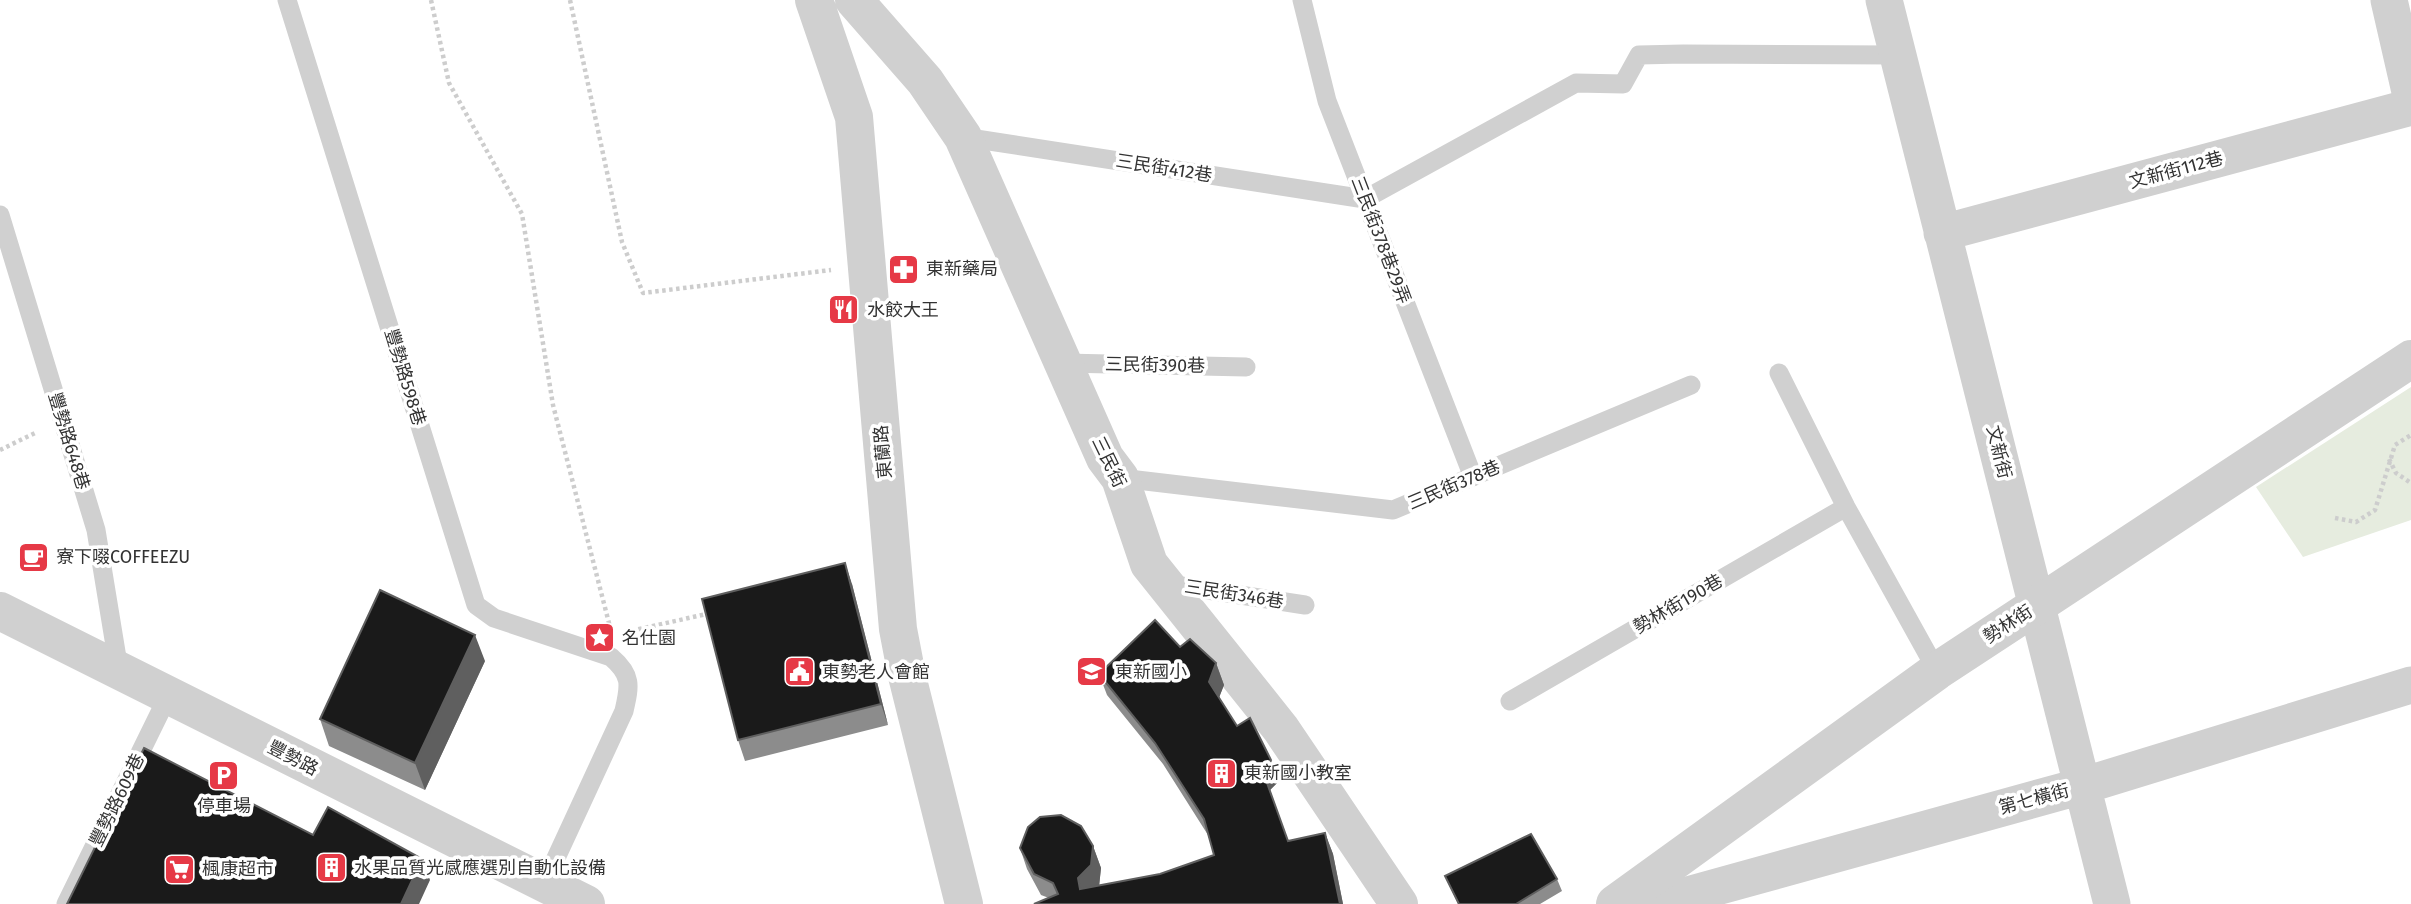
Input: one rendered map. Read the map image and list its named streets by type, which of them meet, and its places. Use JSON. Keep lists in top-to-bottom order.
{
  "streets": {
    "street": [
      "文新街112巷",
      "東蘭路",
      "文新街",
      "三民街",
      "勢林街",
      "豐勢路",
      "第七橫街"
    ],
    "lane": [
      "三民街412巷",
      "三民街378巷29弄",
      "三民街390巷",
      "豐勢路598巷",
      "豐勢路648巷",
      "三民街378巷",
      "三民街346巷",
      "勢林街190巷",
      "豐勢路609巷"
    ]
  },
  "crossings": [
    ["三民街412巷", "三民街378巷29弄"],
    ["三民街412巷", "三民街"],
    ["文新街112巷", "文新街"],
    ["三民街378巷29弄", "三民街378巷"],
    ["三民街390巷", "三民街"],
    ["豐勢路648巷", "豐勢路"],
    ["文新街", "勢林街"],
    ["文新街", "第七橫街"],
    ["三民街", "三民街378巷"],
    ["三民街", "三民街346巷"],
    ["豐勢路", "豐勢路609巷"]
  ],
  "places": {
    "pharmacy": ["東新藥局"],
    "restaurant": ["水餃大王"],
    "cafe": ["寮下啜COFFEEZU"],
    "place": ["名仕園"],
    "public building": ["東勢老人會館"],
    "school or university": ["東新國小"],
    "building": ["東新國小教室", "水果品質光感應選別自動化設備"],
    "parking": ["停車場"],
    "supermarket": ["楓康超市"]
  }
}
